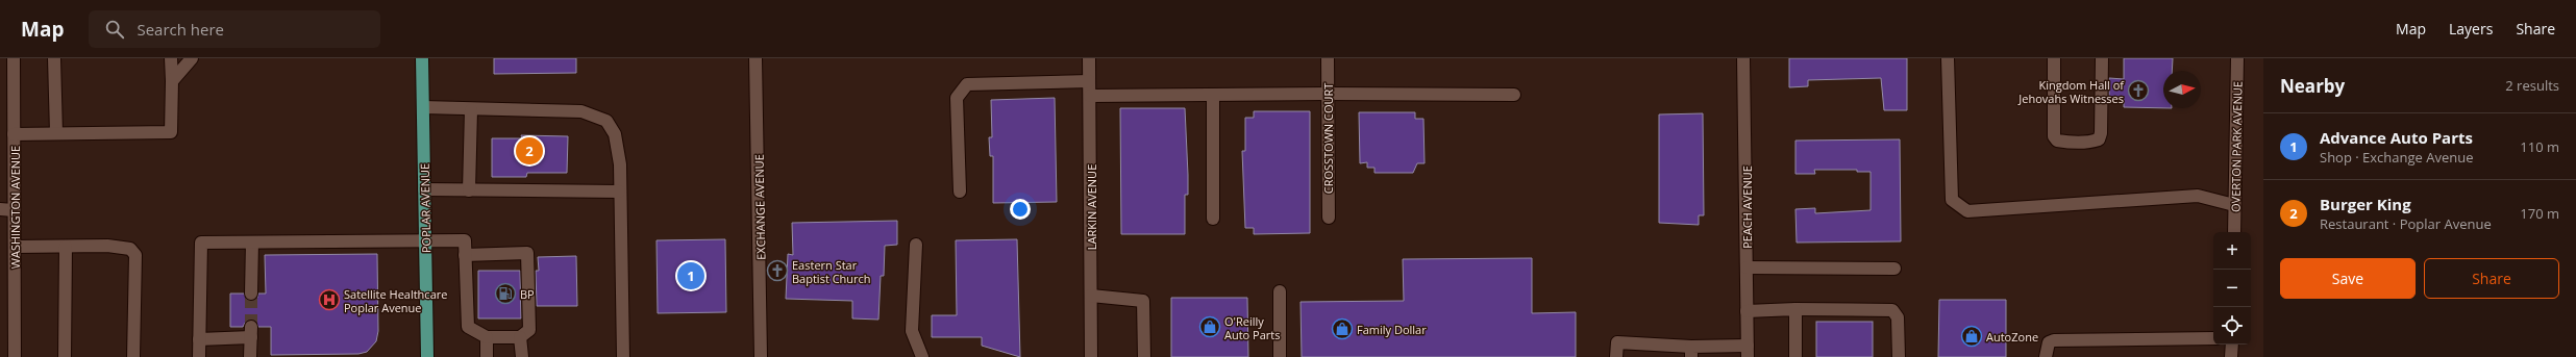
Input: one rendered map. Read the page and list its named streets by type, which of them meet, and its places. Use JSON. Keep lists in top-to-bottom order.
{
  "streets": {
    "main road": ["POPLAR AVENUE"],
    "street": [
      "CROSSTOWN COURT",
      "OVERTON PARK AVENUE",
      "WASHINGTON AVENUE",
      "EXCHANGE AVENUE",
      "LARKIN AVENUE",
      "PEACH AVENUE"
    ]
  },
  "places": {
    "church": ["Kingdom Hall of Jehovahs Witnesses", "Eastern Star Baptist Church"],
    "fuel station": ["BP"],
    "hospital": ["Satellite Healthcare Poplar Avenue"],
    "shop": ["O'Reilly Auto Parts", "Family Dollar", "AutoZone"]
  },
  "north": "right",
  "page": {
    "header": "Map",
    "search": "Search here",
    "nav": ["Map", "Layers", "Share"],
    "heading": ["Nearby", "2 results"],
    "list": [
      {
        "mark": "1",
        "name": "Advance Auto Parts",
        "note": "Shop · Exchange Avenue",
        "value": "110 m"
      },
      {
        "mark": "2",
        "name": "Burger King",
        "note": "Restaurant · Poplar Avenue",
        "value": "170 m"
      }
    ],
    "pins": ["2", "1"],
    "map_buttons": ["+", "−"],
    "buttons": ["Save", "Share"]
  }
}
